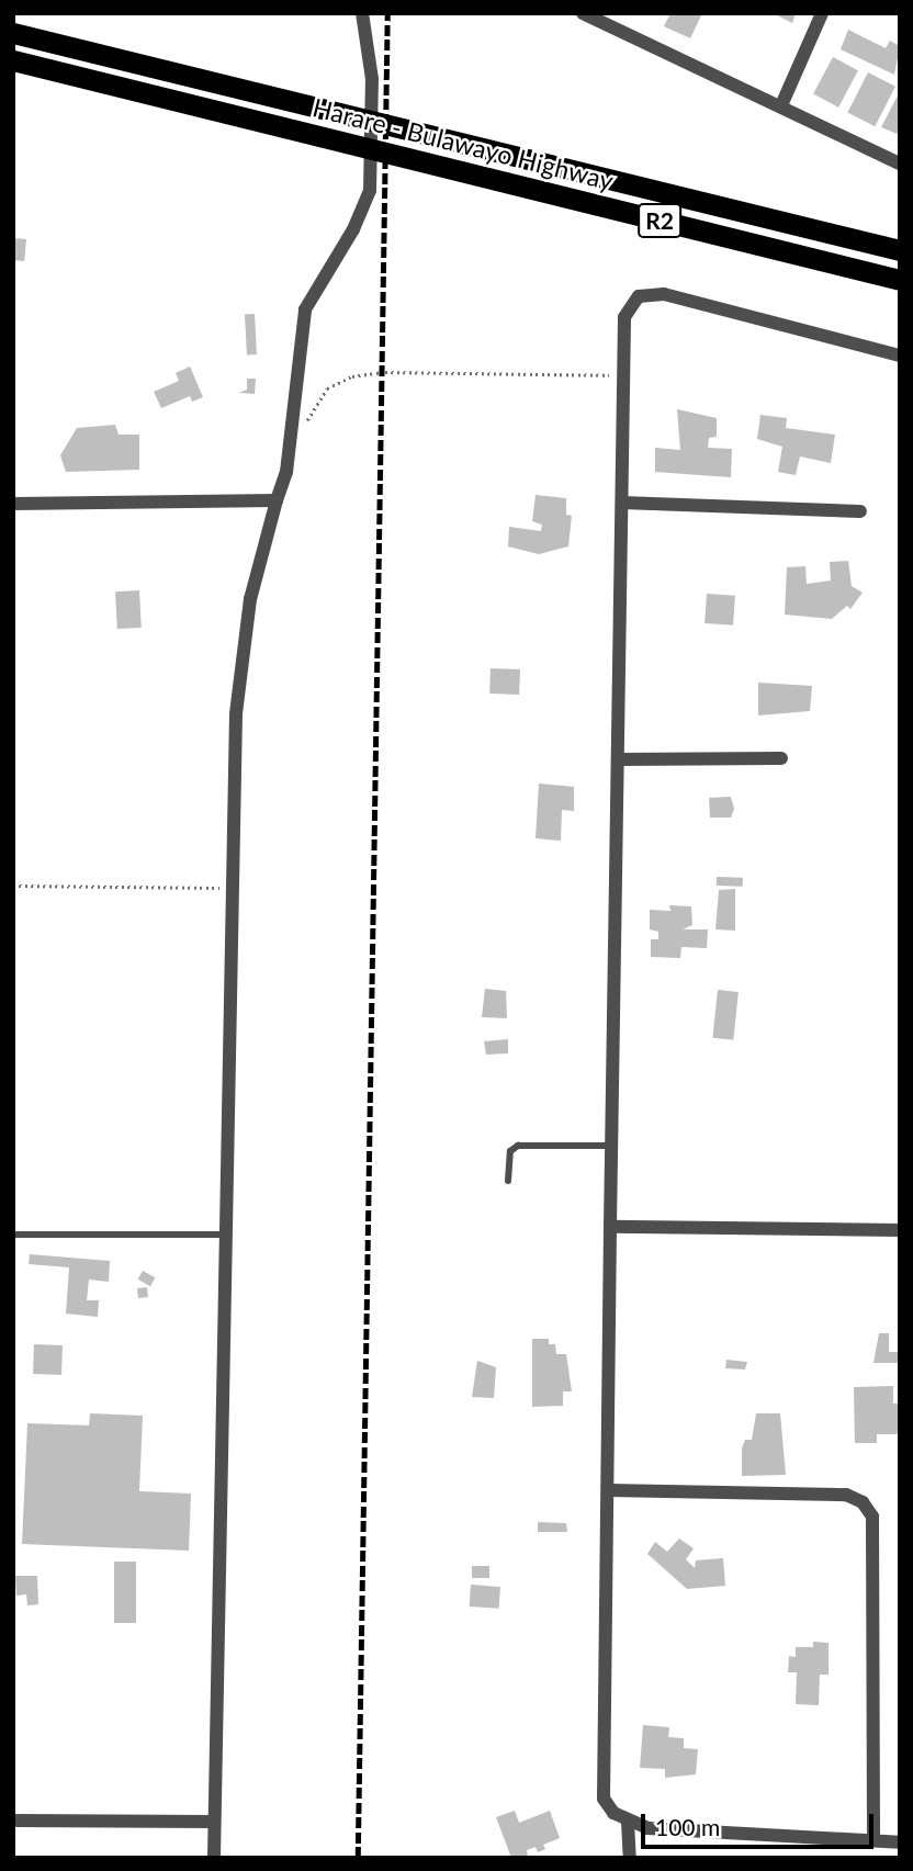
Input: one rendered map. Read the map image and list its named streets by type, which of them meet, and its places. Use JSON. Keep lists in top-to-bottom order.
{
  "streets": {
    "highway": ["Harare - Bulawayo Highway", "R2"]
  },
  "scale_bar": "100 m"
}
